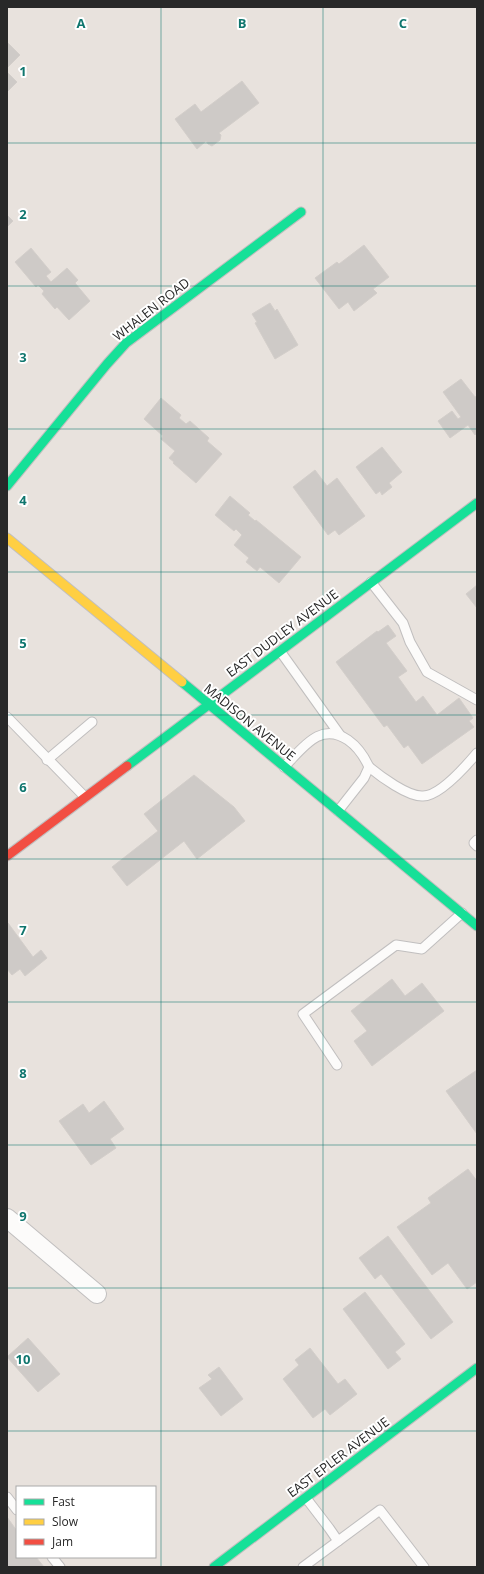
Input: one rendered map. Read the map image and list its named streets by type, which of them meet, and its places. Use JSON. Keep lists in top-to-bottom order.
{
  "streets": {
    "street": [
      "WHALEN ROAD",
      "EAST DUDLEY AVENUE",
      "MADISON AVENUE",
      "EAST EPLER AVENUE"
    ]
  },
  "crossings": [
    ["EAST DUDLEY AVENUE", "MADISON AVENUE"]
  ],
  "legend": ["Fast", "Slow", "Jam"],
  "grid": {
    "columns": ["A", "B", "C"],
    "rows": [
      "1",
      "2",
      "3",
      "4",
      "5",
      "6",
      "7",
      "8",
      "9",
      "10"
    ]
  }
}
